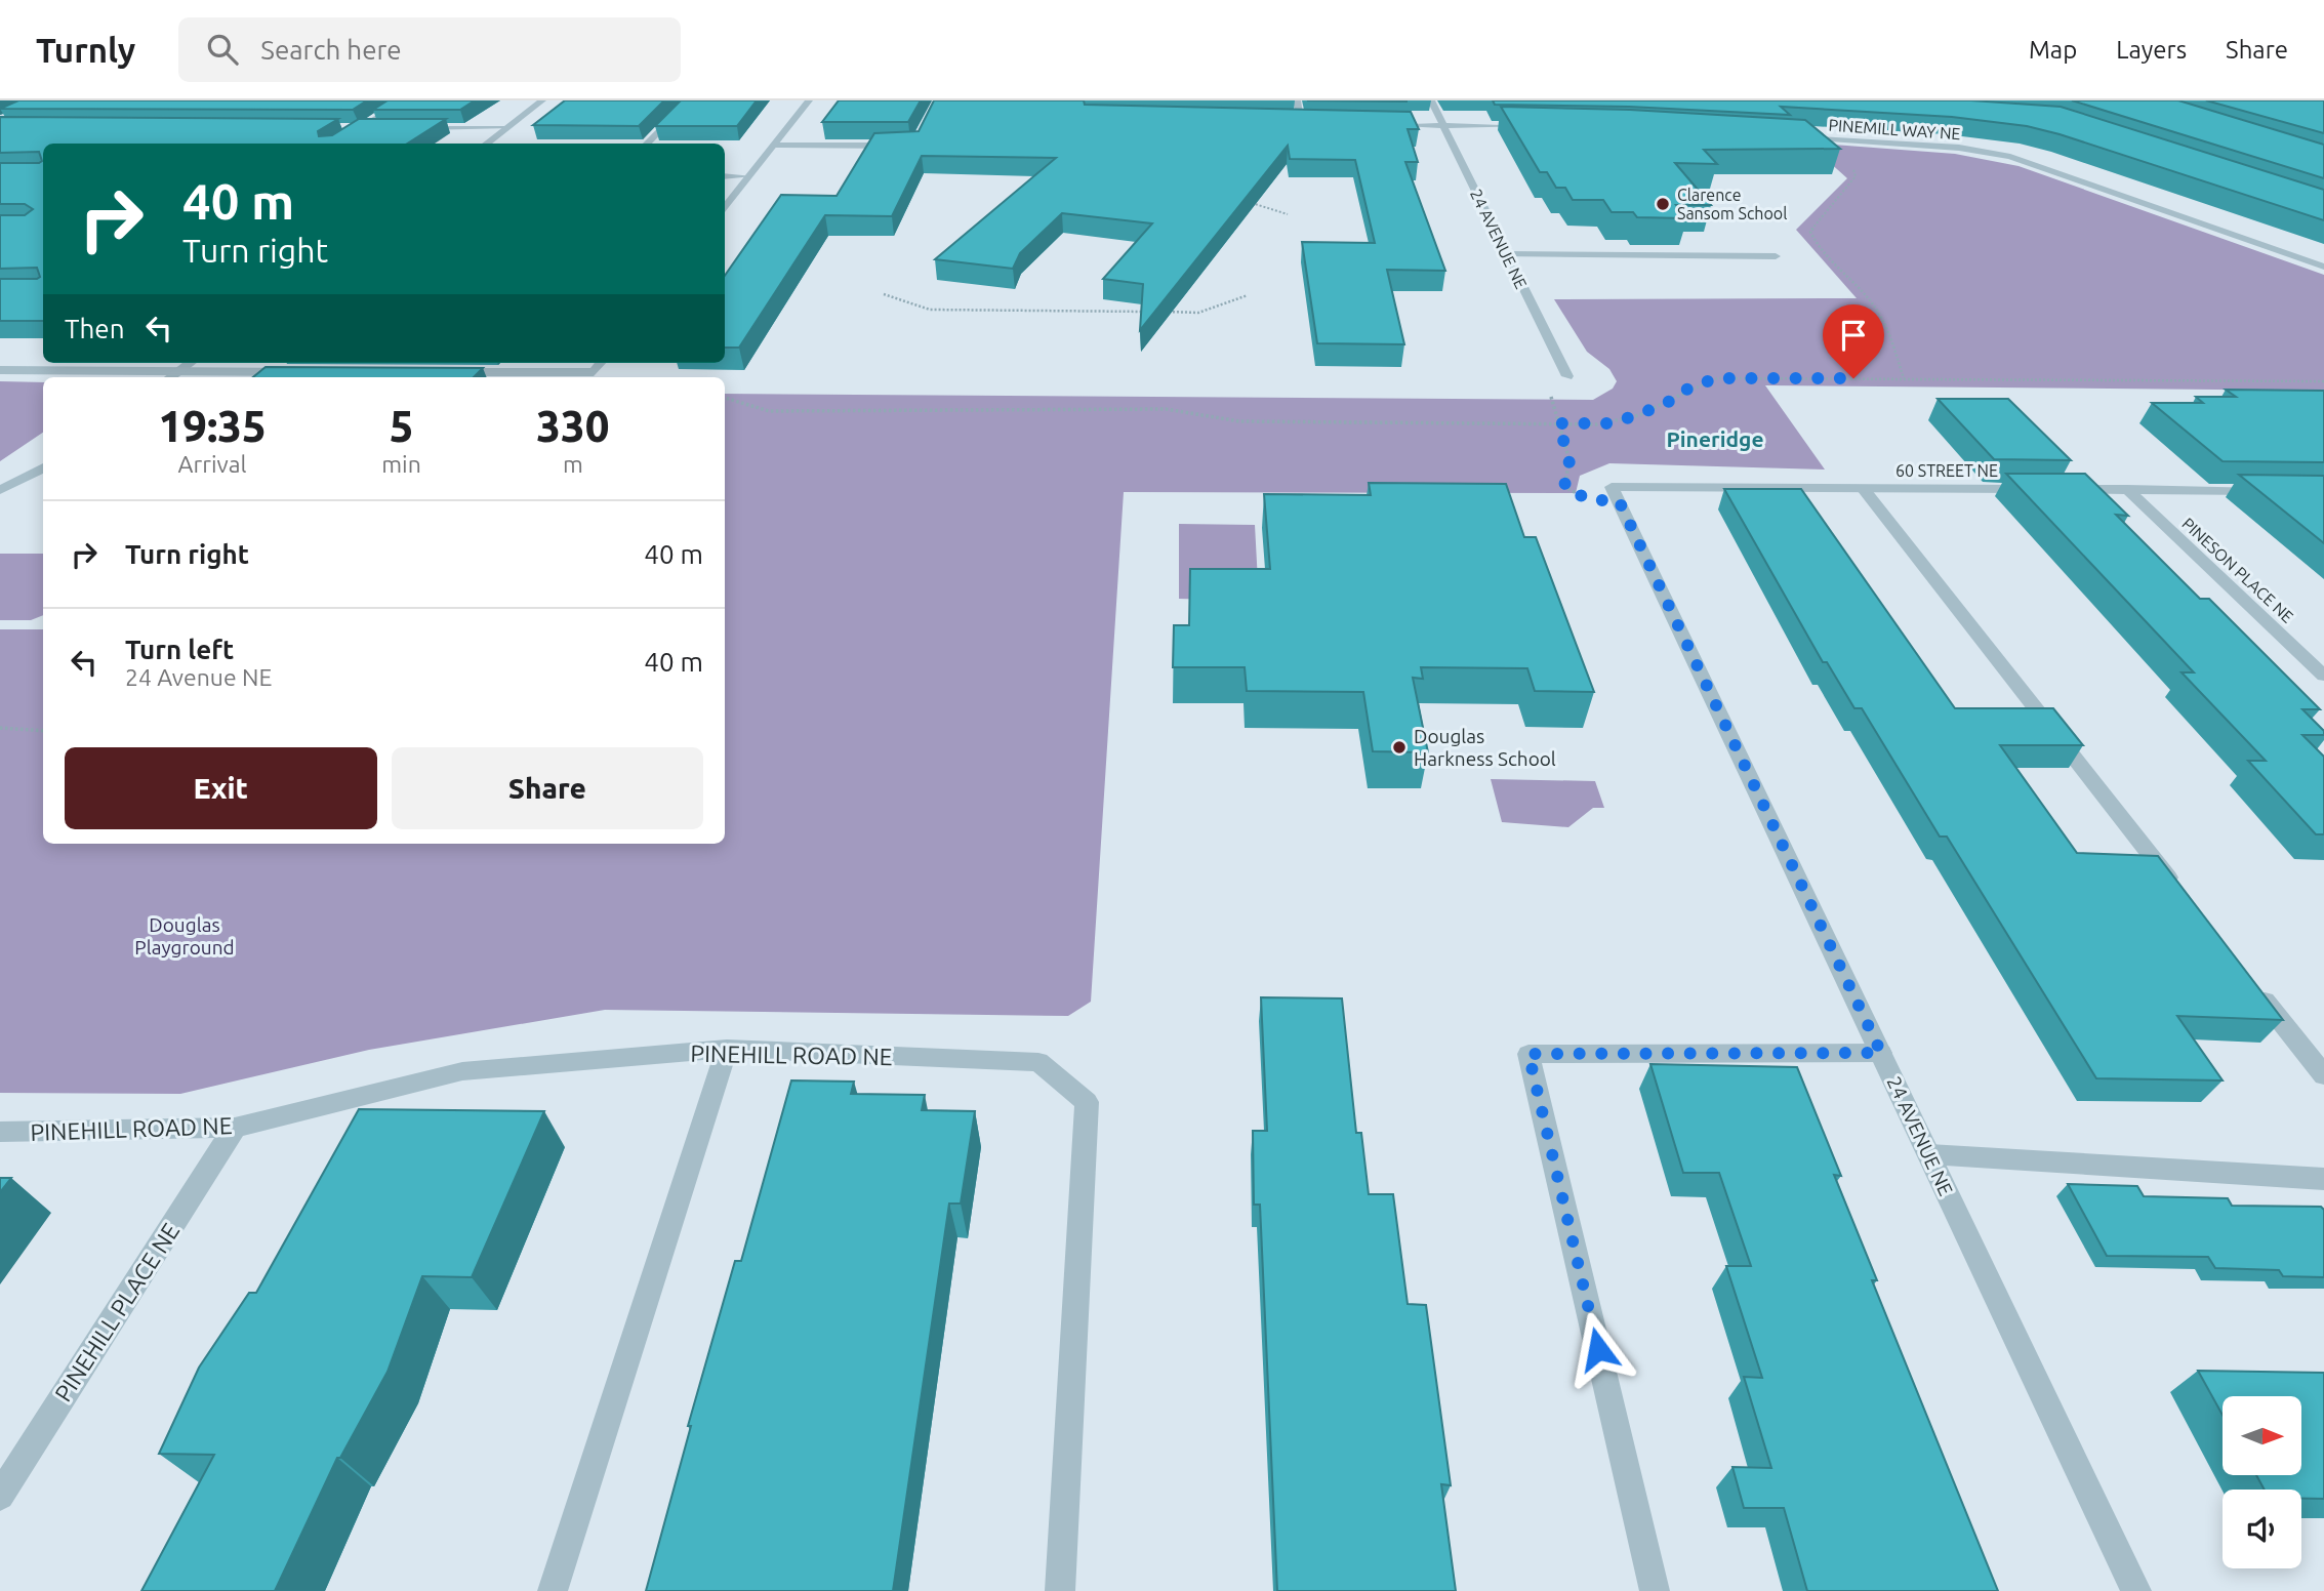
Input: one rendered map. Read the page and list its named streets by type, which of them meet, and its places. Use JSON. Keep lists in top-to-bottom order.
{
  "streets": {
    "street": [
      "PINEMILL WAY NE",
      "24 AVENUE NE",
      "60 STREET NE",
      "PINESON PLACE NE",
      "PINEHILL ROAD NE",
      "PINEHILL PLACE NE"
    ]
  },
  "crossings": [
    ["24 AVENUE NE", "60 STREET NE"],
    ["60 STREET NE", "PINESON PLACE NE"],
    ["PINEHILL ROAD NE", "PINEHILL PLACE NE"]
  ],
  "districts": ["Pineridge"],
  "parks": ["Douglas Playground"],
  "places": ["Clarence Sansom School", "Douglas Harkness School"],
  "north": "right",
  "page": {
    "header": "Turnly",
    "search": "Search here",
    "nav": ["Map", "Layers", "Share"],
    "turn": ["40 m", "Turn right"],
    "then": "Then",
    "eta": [
      "19:35",
      "Arrival",
      "5",
      "min",
      "330",
      "m"
    ],
    "list": [
      {
        "name": "Turn right",
        "value": "40 m"
      },
      {
        "name": "Turn left",
        "note": "24 Avenue NE",
        "value": "40 m"
      }
    ],
    "buttons": ["Exit", "Share"]
  }
}
